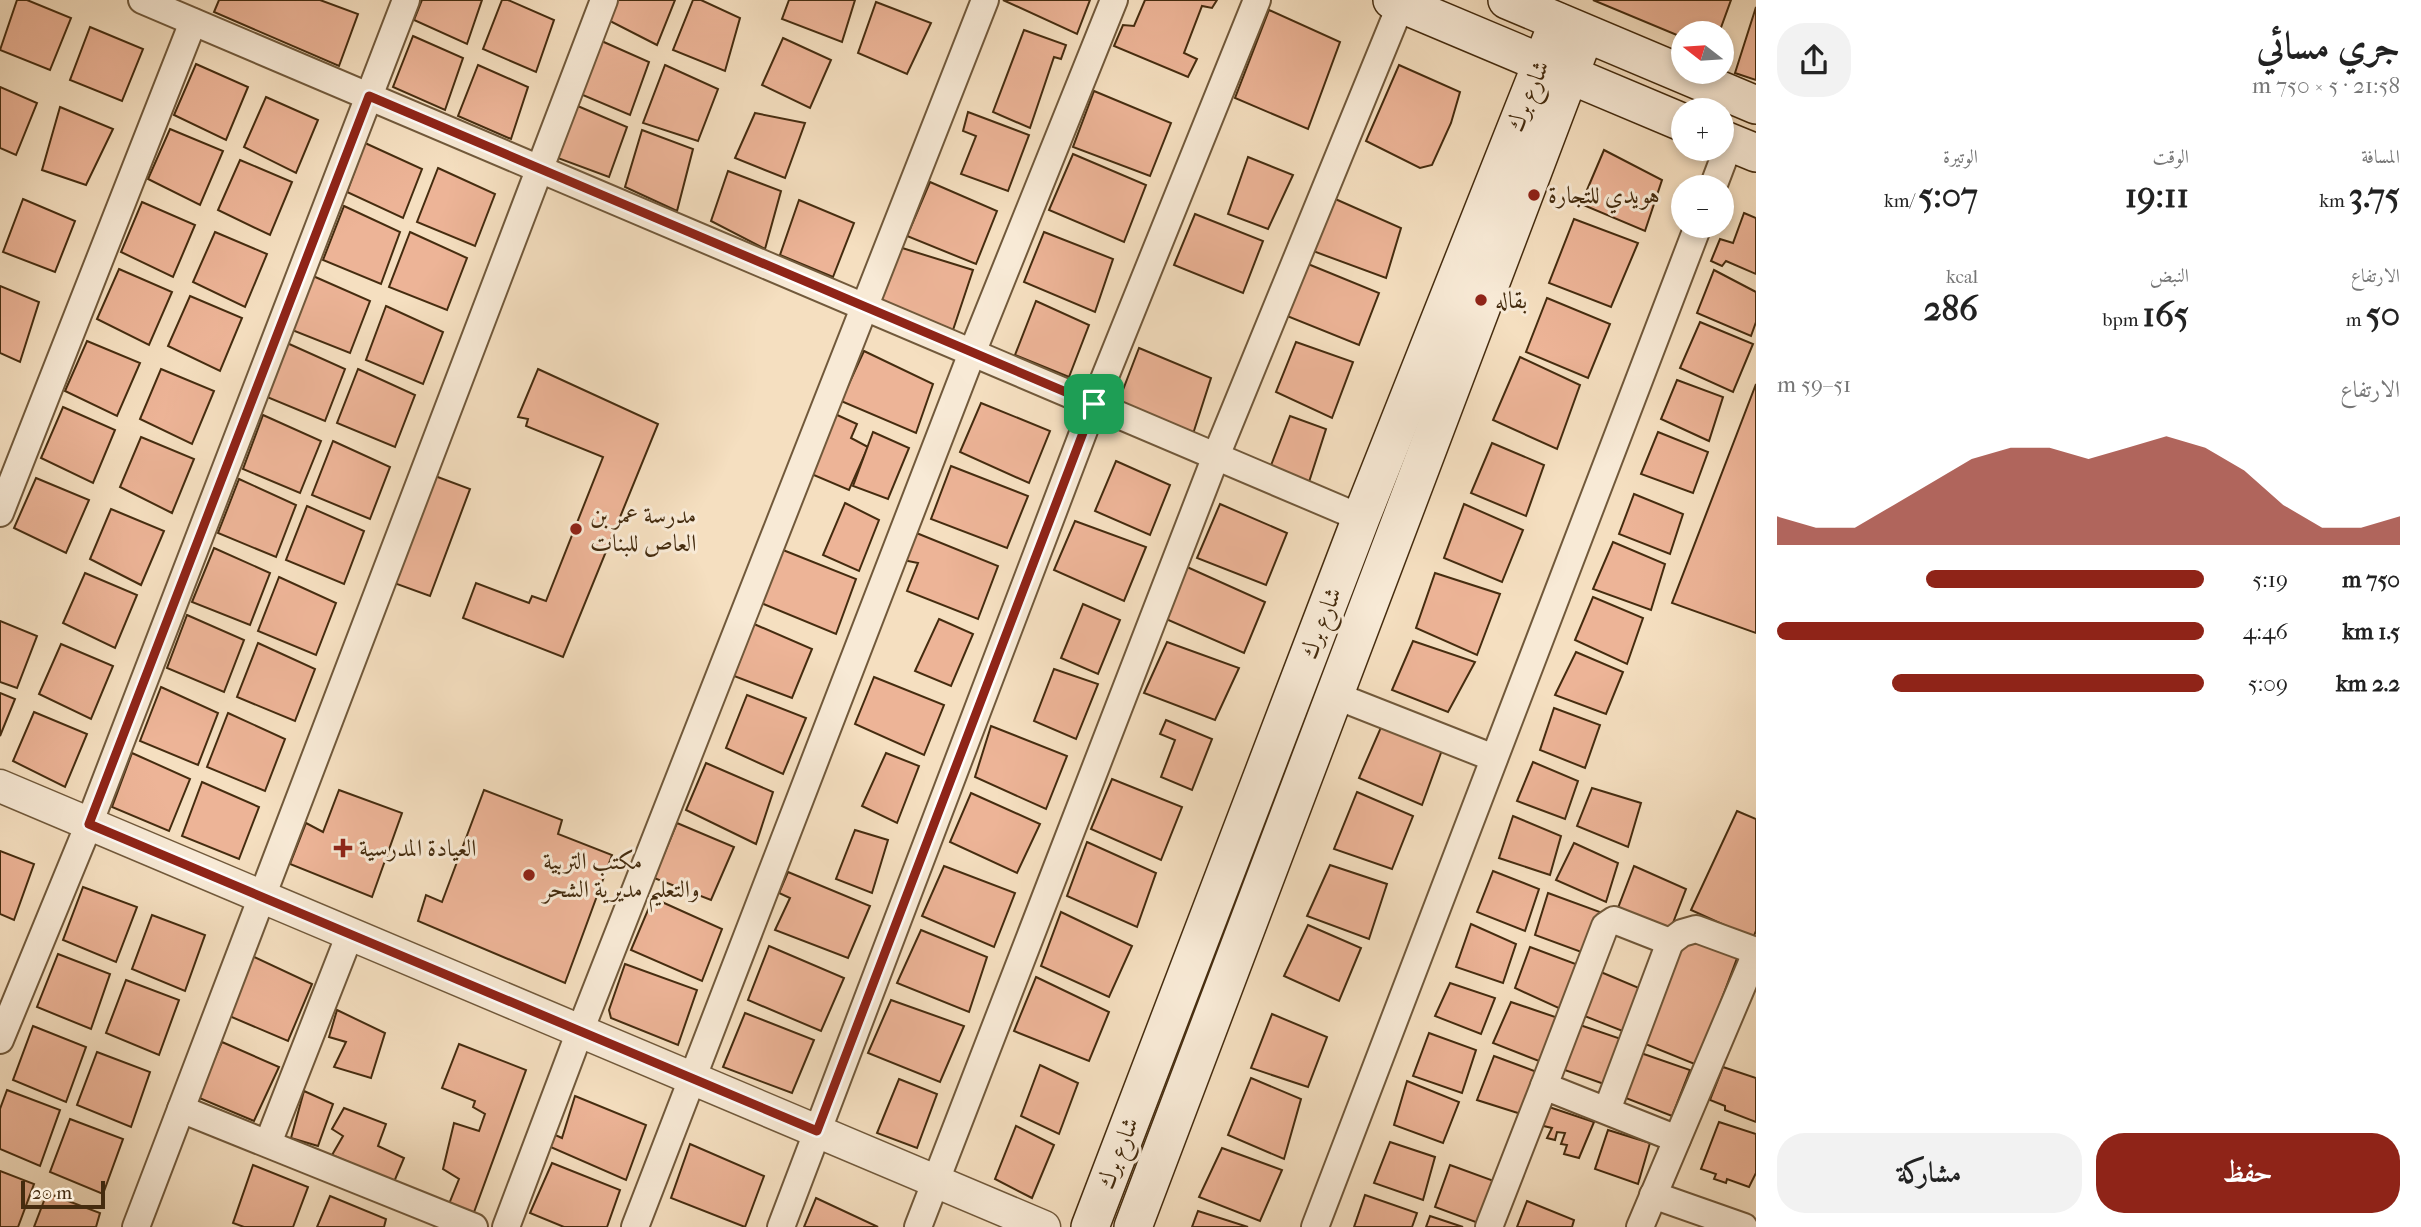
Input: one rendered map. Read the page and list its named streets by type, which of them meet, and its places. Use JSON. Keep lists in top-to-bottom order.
{
  "streets": {
    "main road": ["شارع برك"]
  },
  "places": {
    "other": [
      "هويدي للتجارة",
      "بقاله",
      "مدرسة عمر بن العاص للبنات",
      "مكتب التربية والتعليم مديرية الشحر"
    ],
    "health": ["العيادة المدرسية"]
  },
  "scale_bar": "20 m",
  "north": "left",
  "page": {
    "heading": ["جري مسائي", "21:58 · 5 × 750 m"],
    "map_buttons": ["+", "−"],
    "stats": [
      ["المسافة", "3.75 km"],
      ["الوقت", "19:11"],
      ["الوتيرة", "5:07 /km"],
      ["الارتفاع", "50 m"],
      ["النبض", "165 bpm"],
      ["kcal", "286"]
    ],
    "chart": ["الارتفاع", "51–59 m"],
    "list": [
      {
        "name": "750 m",
        "note": "5:19"
      },
      {
        "name": "1.5 km",
        "note": "4:46"
      },
      {
        "name": "2.2 km",
        "note": "5:09"
      }
    ],
    "buttons": ["حفظ", "مشاركة"],
    "scale": "20 m"
  }
}
